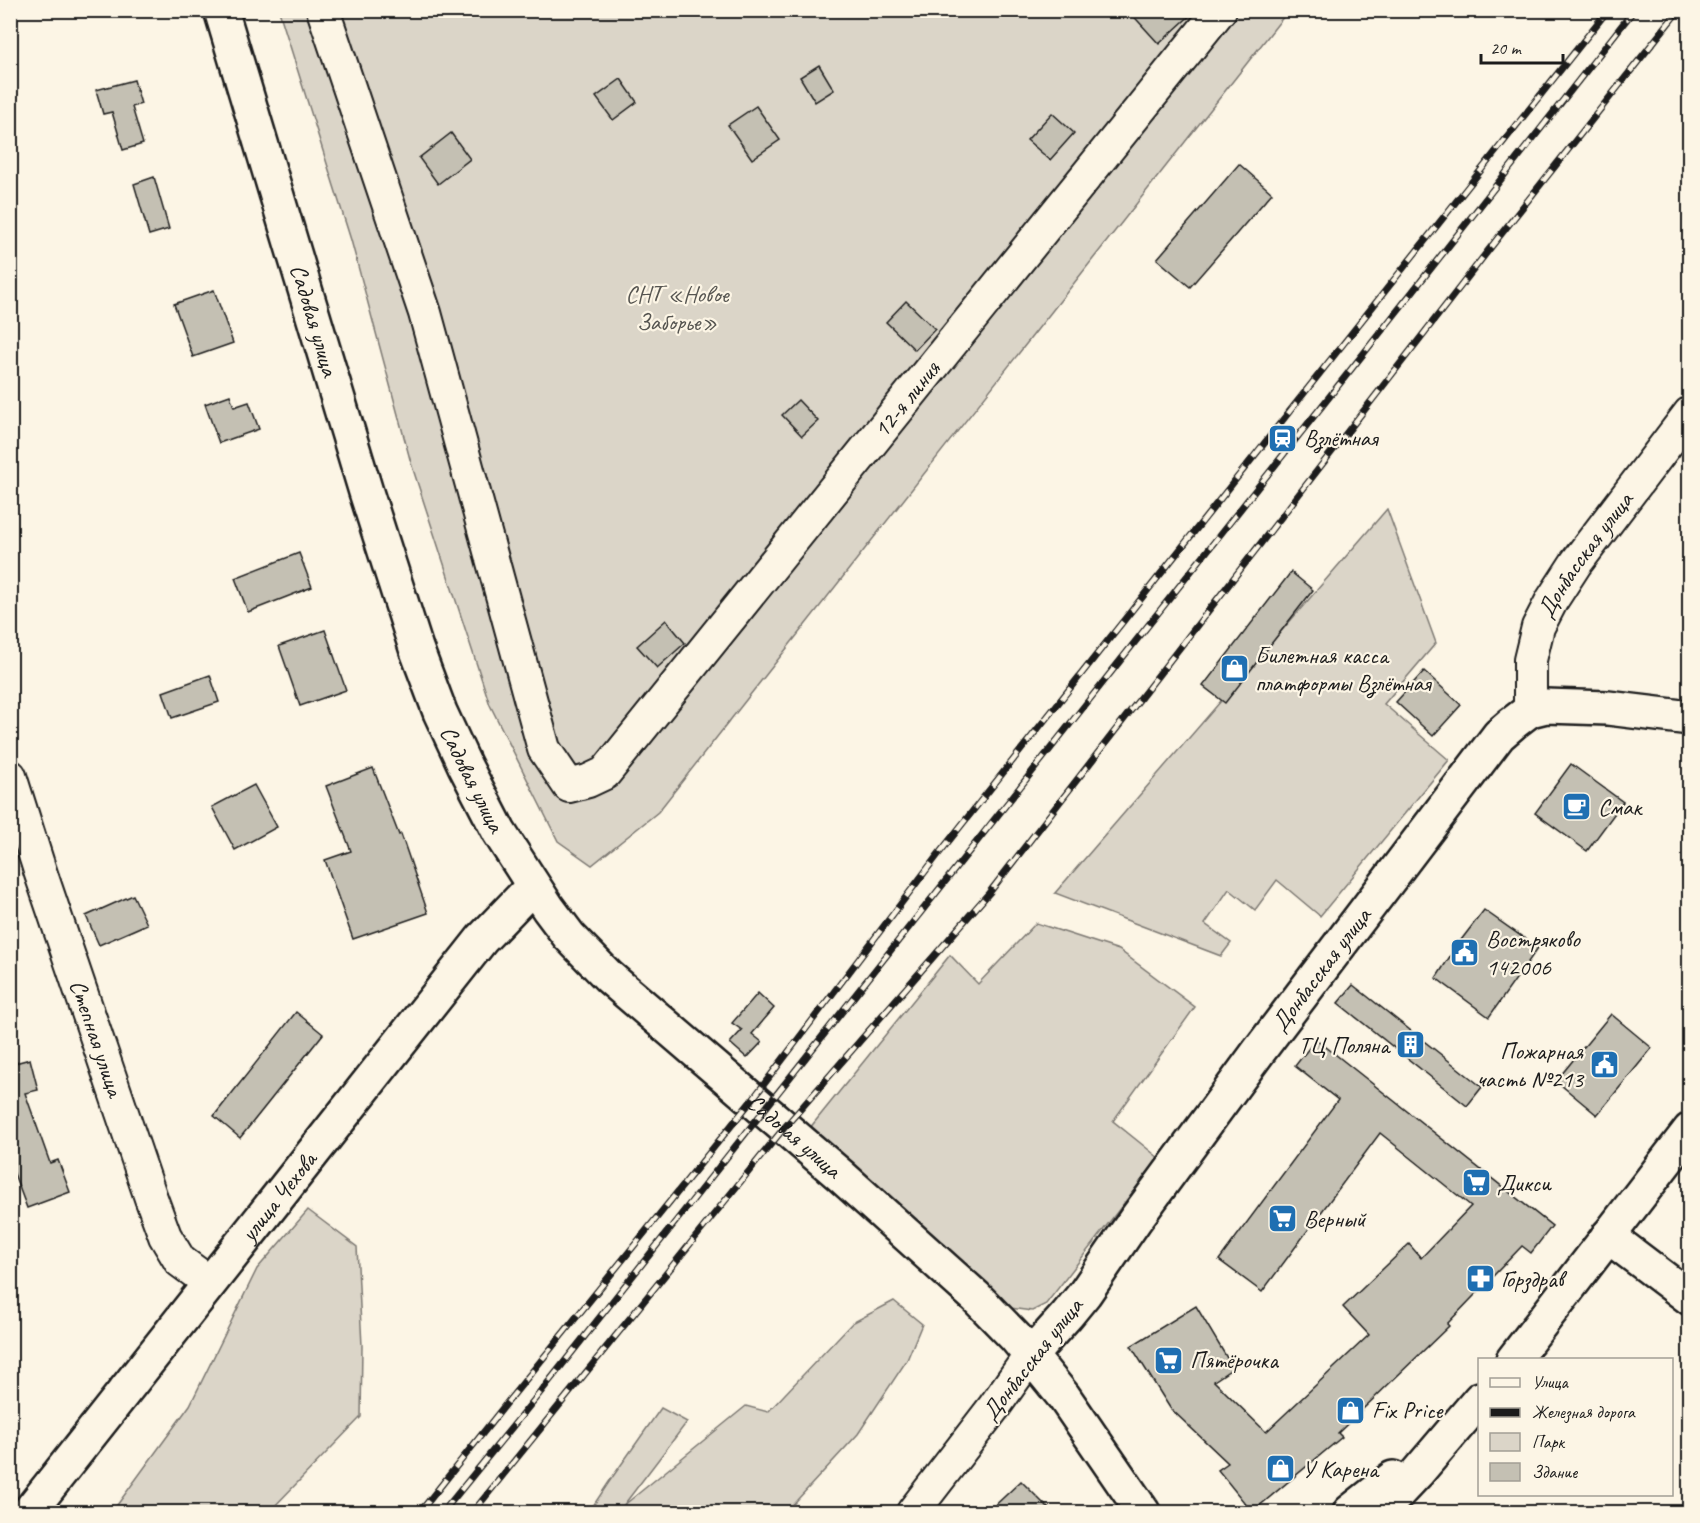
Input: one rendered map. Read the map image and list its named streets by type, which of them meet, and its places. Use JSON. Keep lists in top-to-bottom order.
{
  "streets": {
    "main road": ["Садовая улица", "Донбасская улица", "улица Чехова"],
    "street": ["12-я линия", "Степная улица"]
  },
  "crossings": [
    ["Садовая улица", "Донбасская улица"],
    ["Садовая улица", "улица Чехова"],
    ["Степная улица", "улица Чехова"]
  ],
  "parks": ["СНТ «Новое Заборье»"],
  "places": {
    "station": ["Взлётная"],
    "shop": ["Билетная касса платформы Взлётная", "Fix Price", "У Карена"],
    "cafe": ["Смак"],
    "public building": ["Востряково 142006", "Пожарная часть №213"],
    "building": ["ТЦ Поляна"],
    "supermarket": ["Дикси", "Верный", "Пятёрочка"],
    "pharmacy": ["Горздрав"]
  },
  "legend": [
    "Улица",
    "Железная дорога",
    "Парк",
    "Здание"
  ],
  "scale_bar": "20 m"
}
